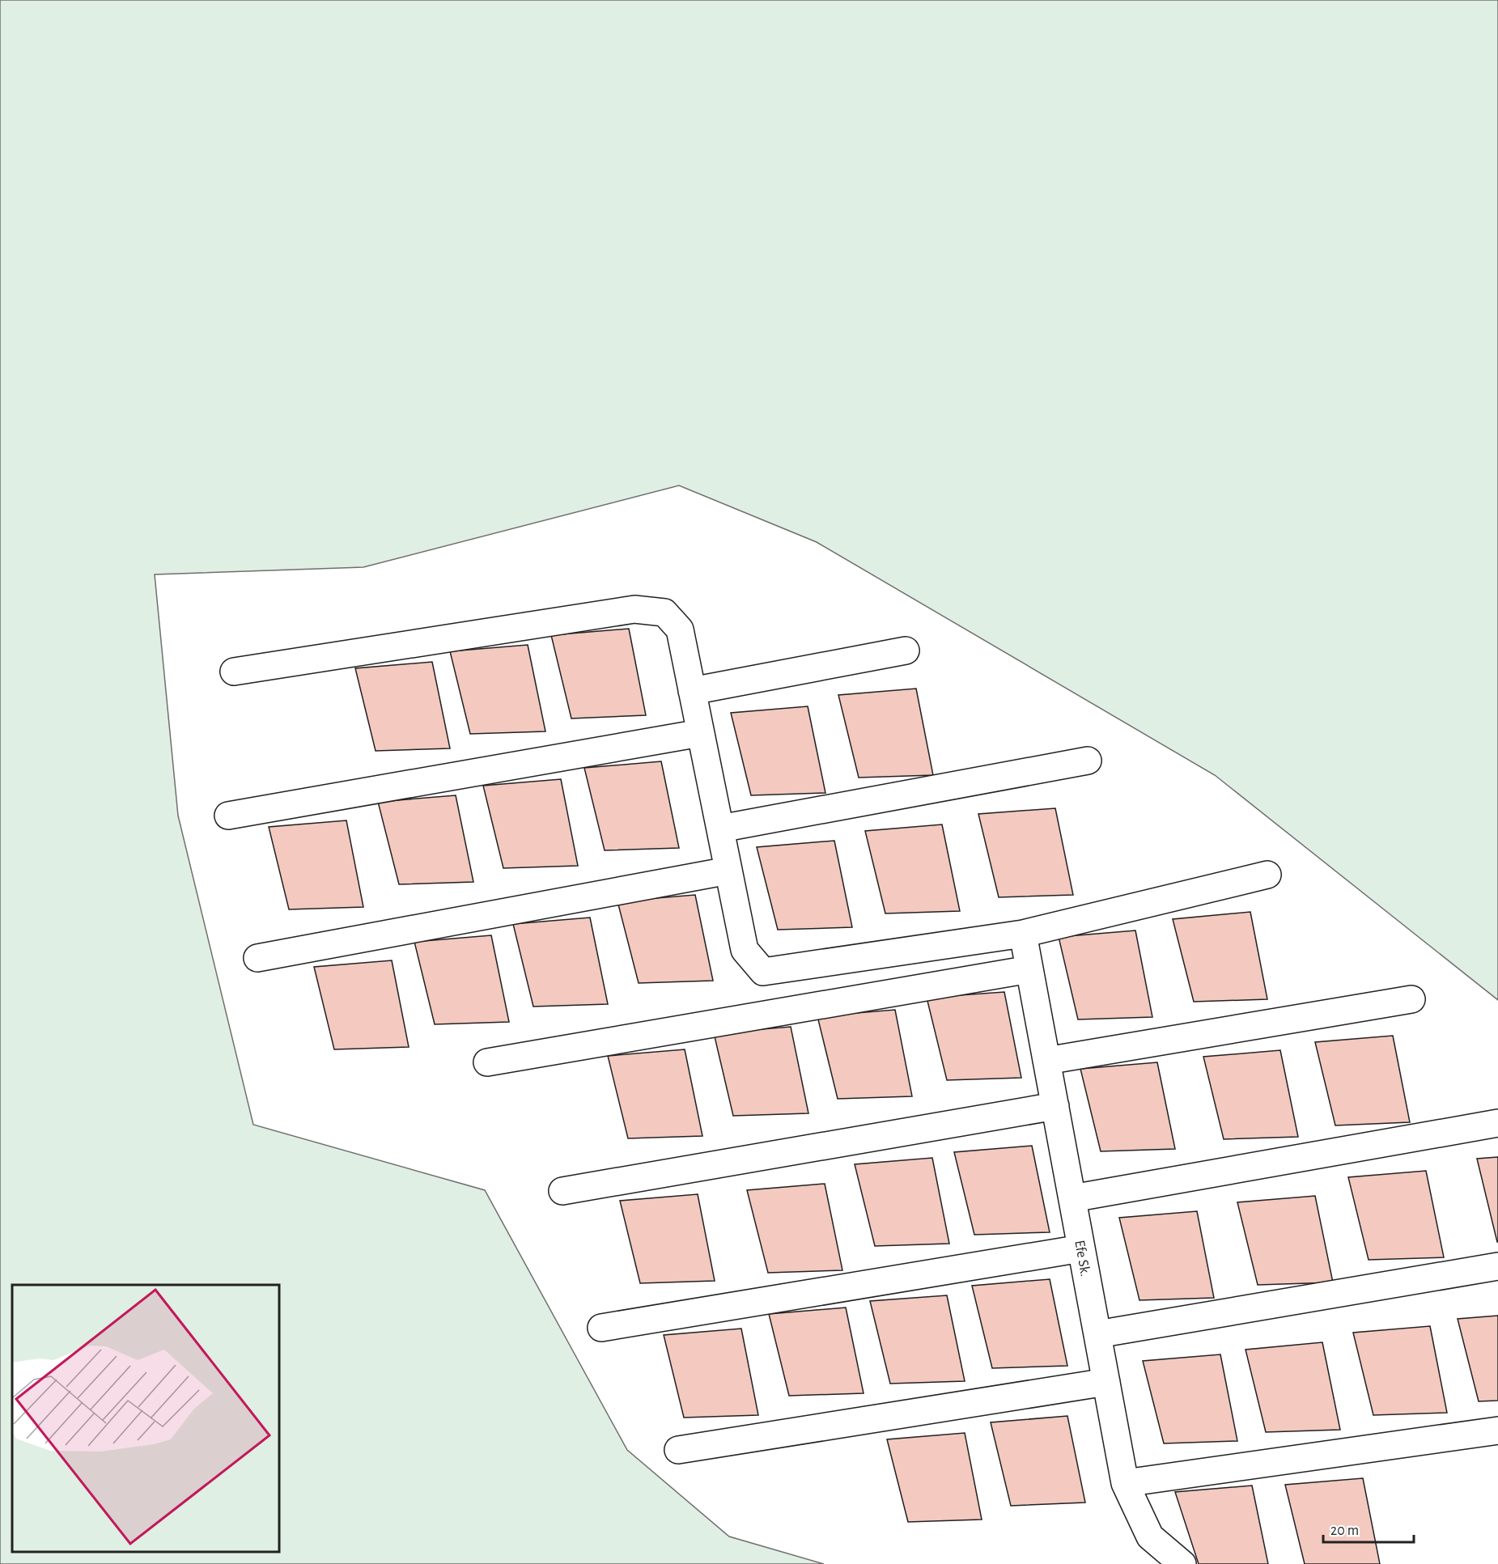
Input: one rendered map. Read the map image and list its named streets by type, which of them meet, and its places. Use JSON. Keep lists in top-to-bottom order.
{
  "streets": {
    "street": ["Efe Sk."]
  },
  "scale_bar": "20 m"
}
